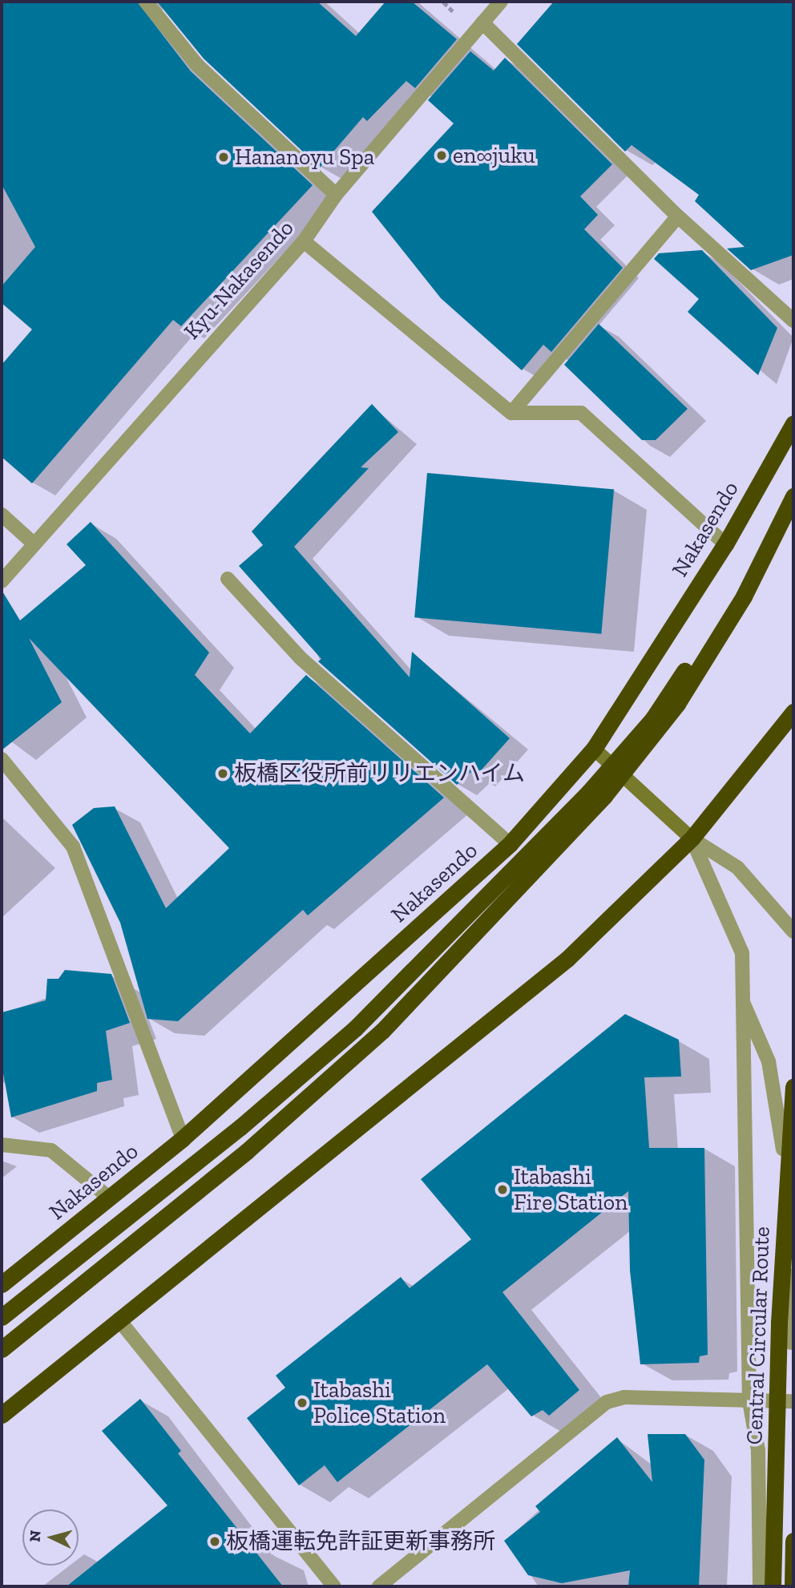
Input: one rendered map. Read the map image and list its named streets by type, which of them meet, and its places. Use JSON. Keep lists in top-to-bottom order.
{
  "streets": {
    "highway": ["Nakasendo", "Central Circular Route"],
    "street": ["Kyu-Nakasendo"]
  },
  "places": [
    "en∞juku",
    "Hananoyu Spa",
    "板橋区役所前リリエンハイム",
    "Itabashi Fire Station",
    "Itabashi Police Station",
    "板橋運転免許証更新事務所"
  ],
  "north": "left"
}
